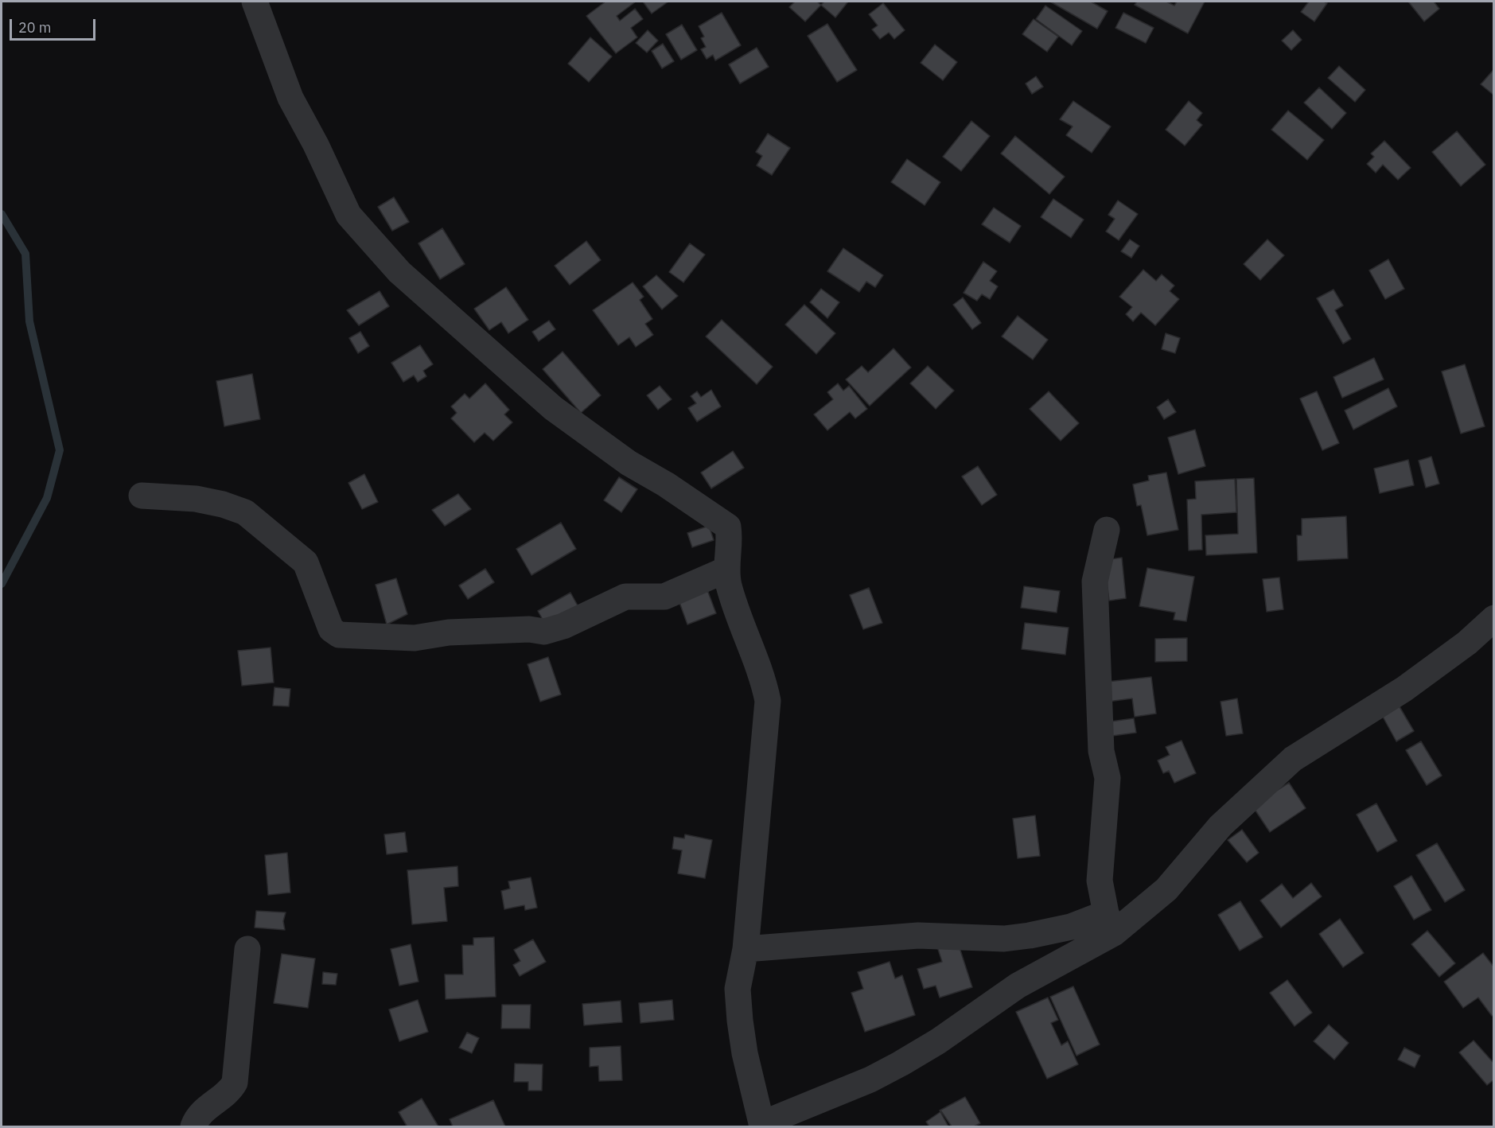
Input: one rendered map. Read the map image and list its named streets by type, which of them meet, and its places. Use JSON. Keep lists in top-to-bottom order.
{
  "scale_bar": "20 m"
}
